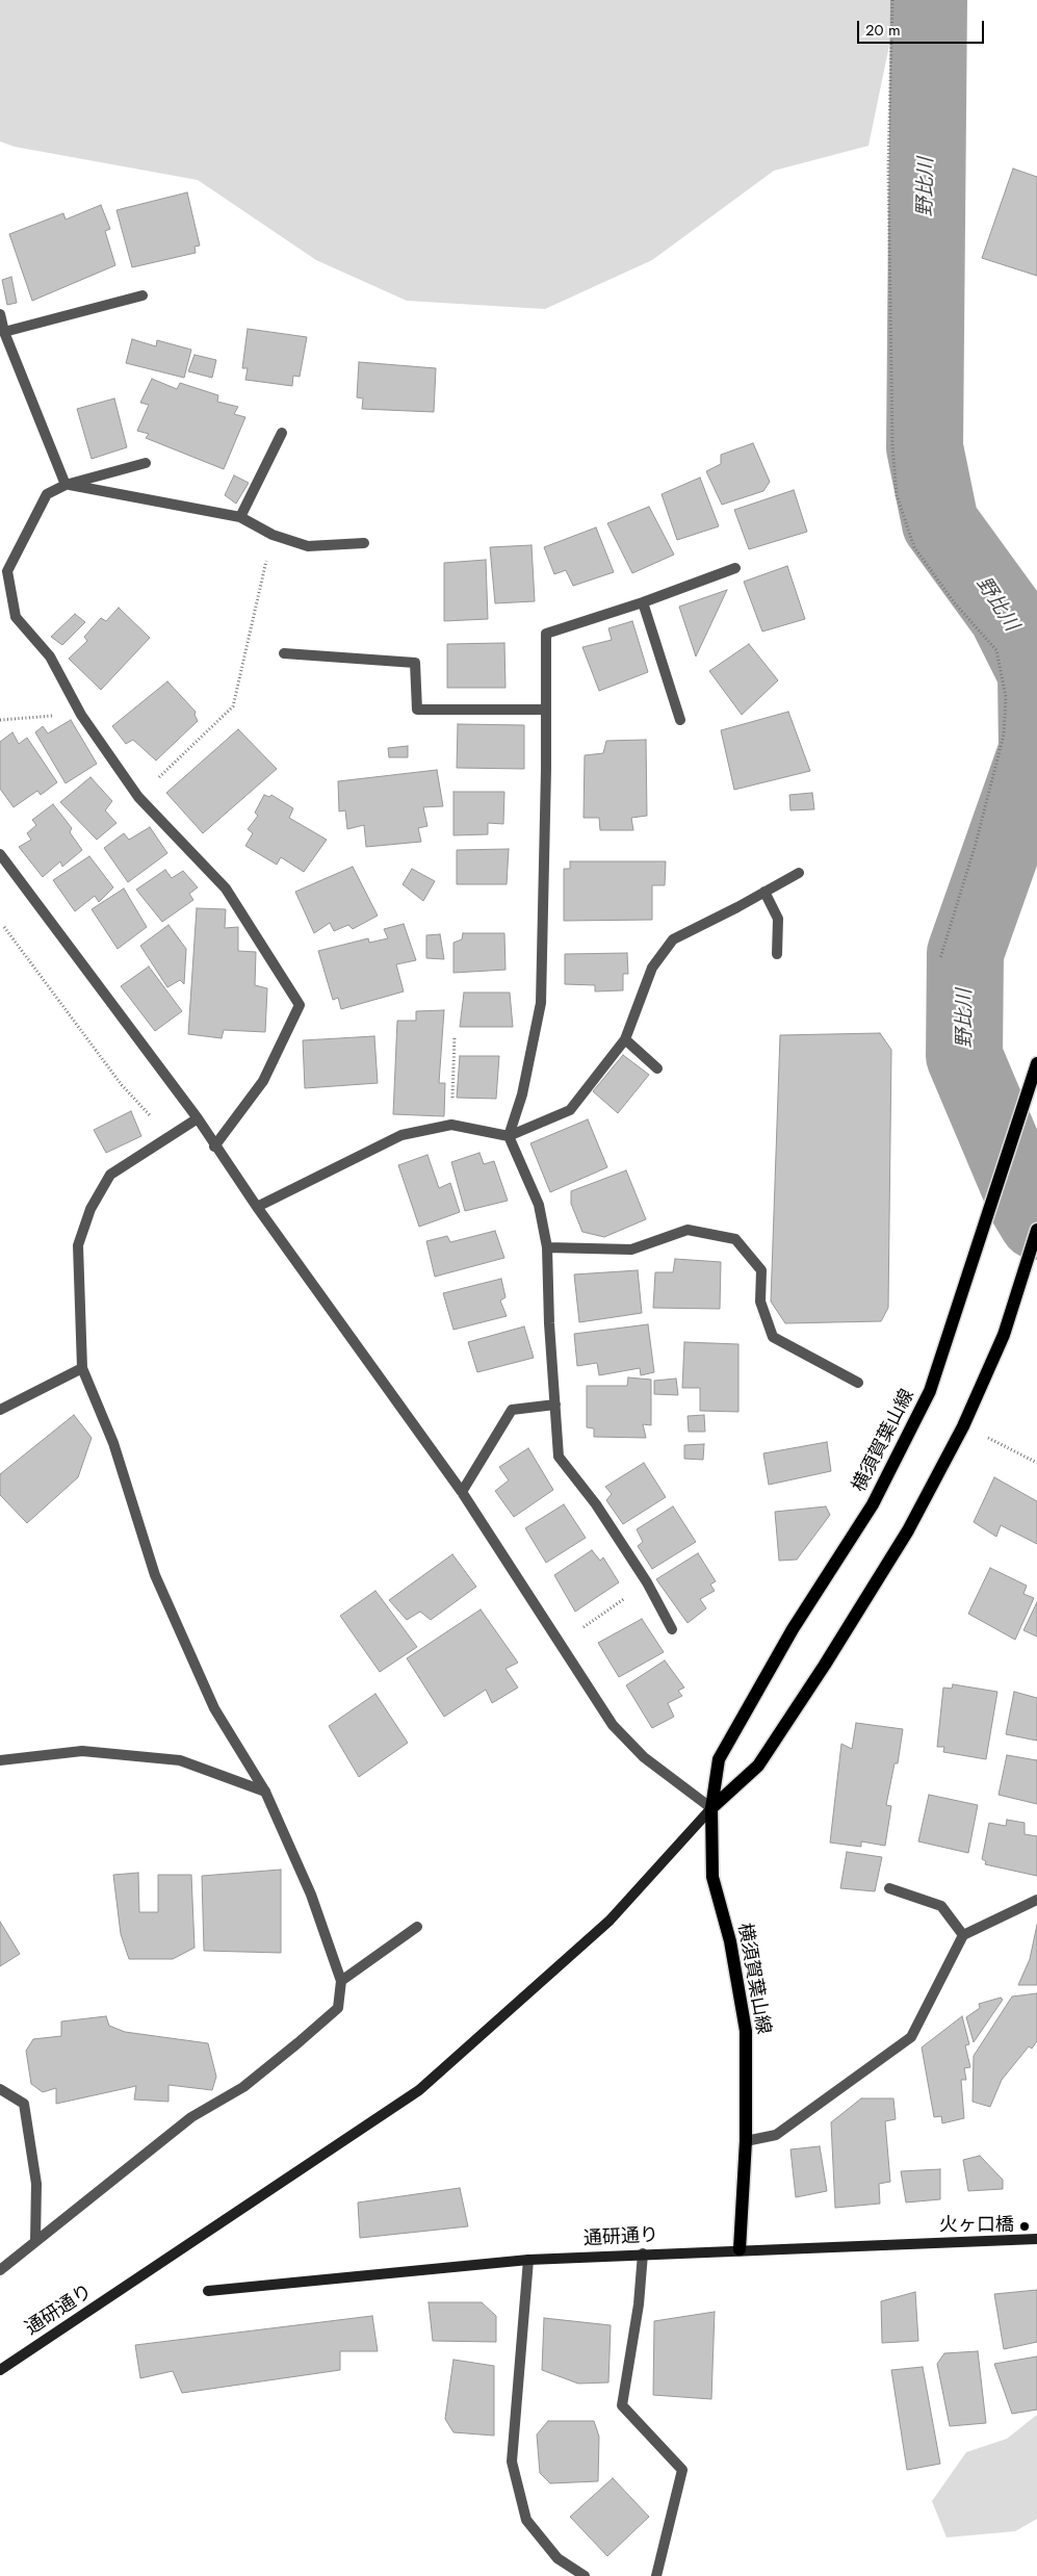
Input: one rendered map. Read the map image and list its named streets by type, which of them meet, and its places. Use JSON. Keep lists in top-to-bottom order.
{
  "streets": {
    "main road": ["横須賀葉山線"],
    "street": ["通研通り"]
  },
  "crossings": [
    ["横須賀葉山線", "通研通り"]
  ],
  "water": ["野比川"],
  "places": ["火ヶ口橋"],
  "scale_bar": "20 m"
}
